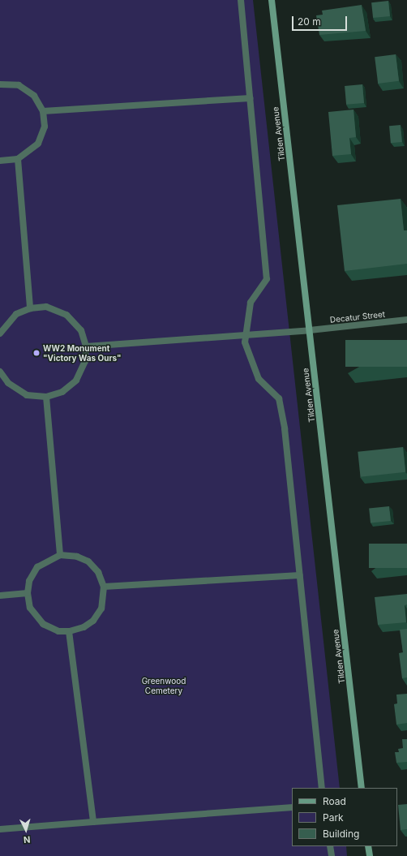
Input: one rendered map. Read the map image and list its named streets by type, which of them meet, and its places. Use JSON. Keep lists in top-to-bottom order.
{
  "streets": {
    "street": ["Tilden Avenue", "Decatur Street"]
  },
  "crossings": [
    ["Tilden Avenue", "Decatur Street"]
  ],
  "parks": ["Greenwood Cemetery"],
  "places": ["WW2 Monument \"Victory Was Ours\""],
  "legend": ["Road", "Park", "Building"],
  "scale_bar": "20 m",
  "north": "bottom"
}
